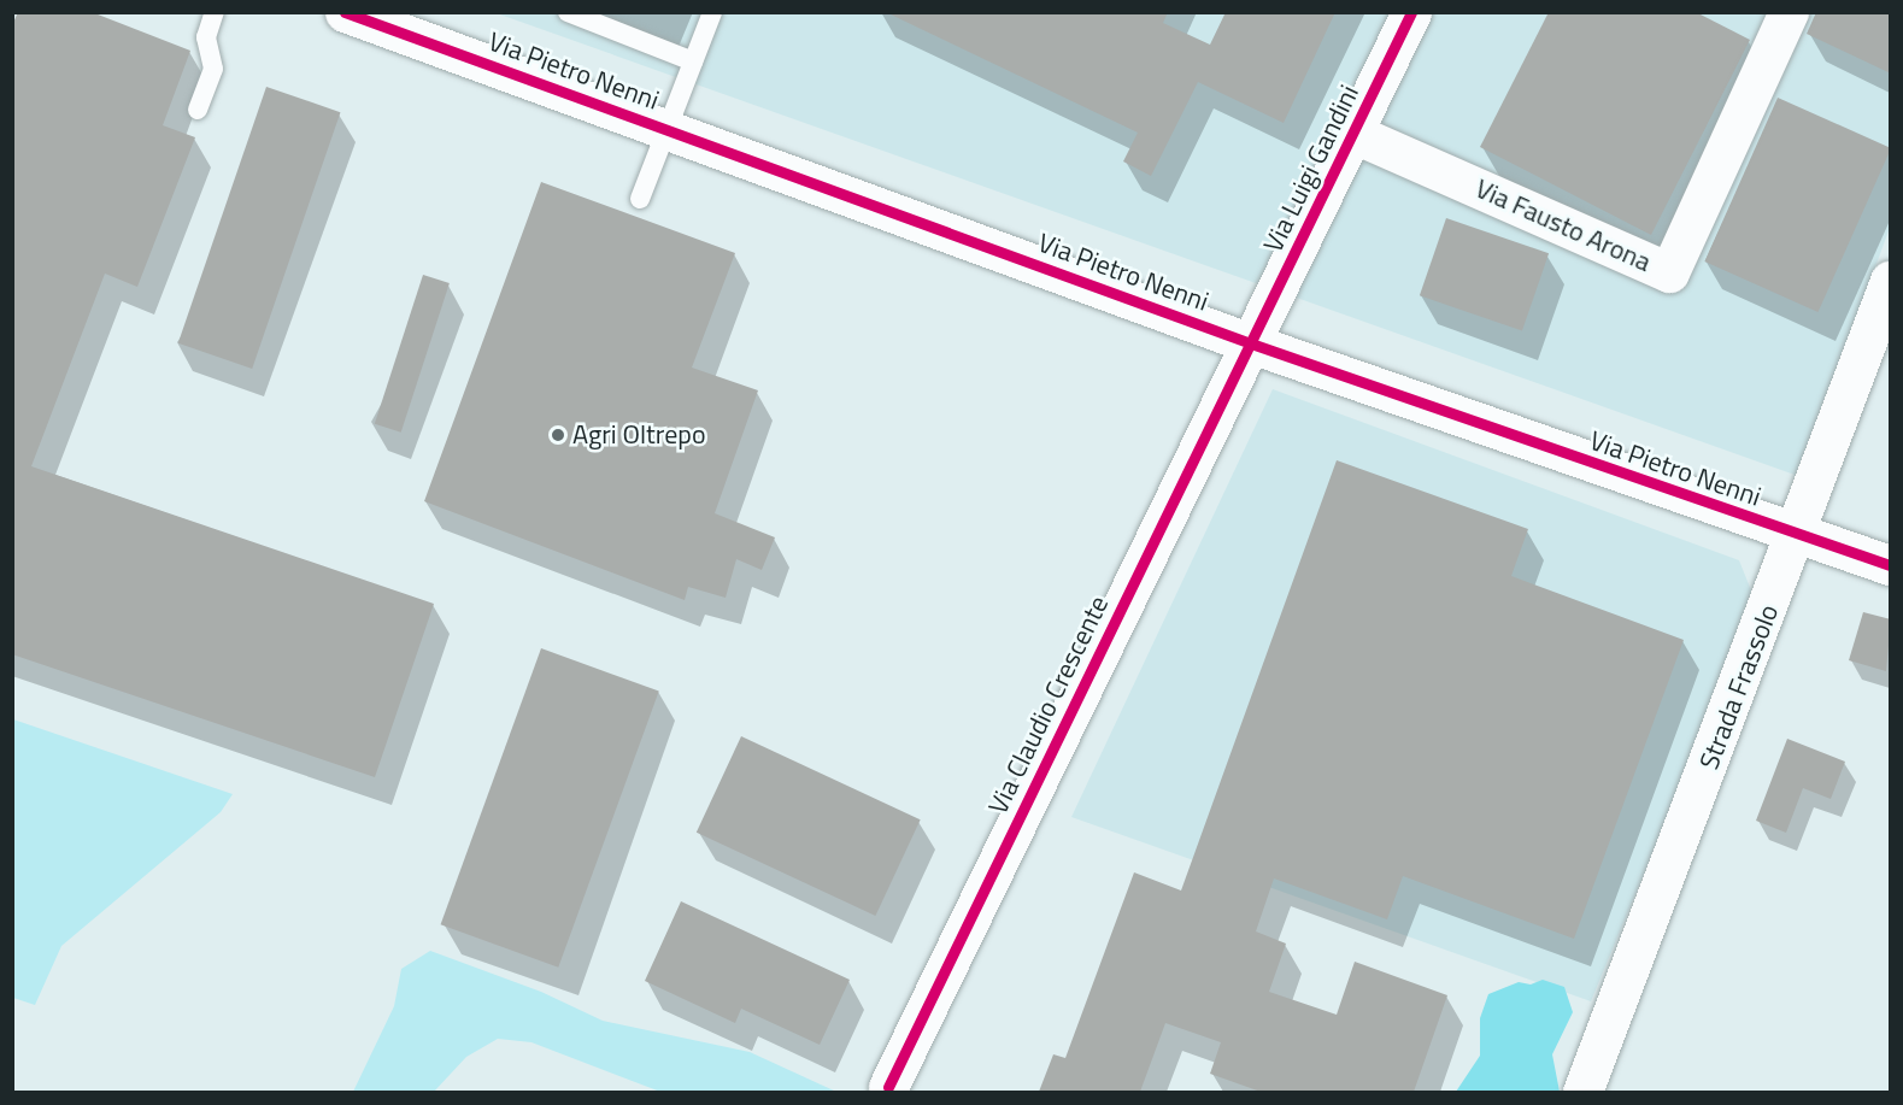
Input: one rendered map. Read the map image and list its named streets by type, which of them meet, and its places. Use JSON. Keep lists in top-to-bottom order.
{
  "streets": {
    "street": [
      "Via Pietro Nenni",
      "Via Luigi Gandini",
      "Via Fausto Arona",
      "Strada Frassolo",
      "Via Claudio Crescente"
    ]
  },
  "crossings": [
    ["Via Pietro Nenni", "Via Luigi Gandini"],
    ["Via Pietro Nenni", "Strada Frassolo"],
    ["Via Pietro Nenni", "Via Claudio Crescente"],
    ["Via Luigi Gandini", "Via Fausto Arona"],
    ["Via Luigi Gandini", "Via Claudio Crescente"]
  ],
  "places": ["Agri Oltrepo"]
}
